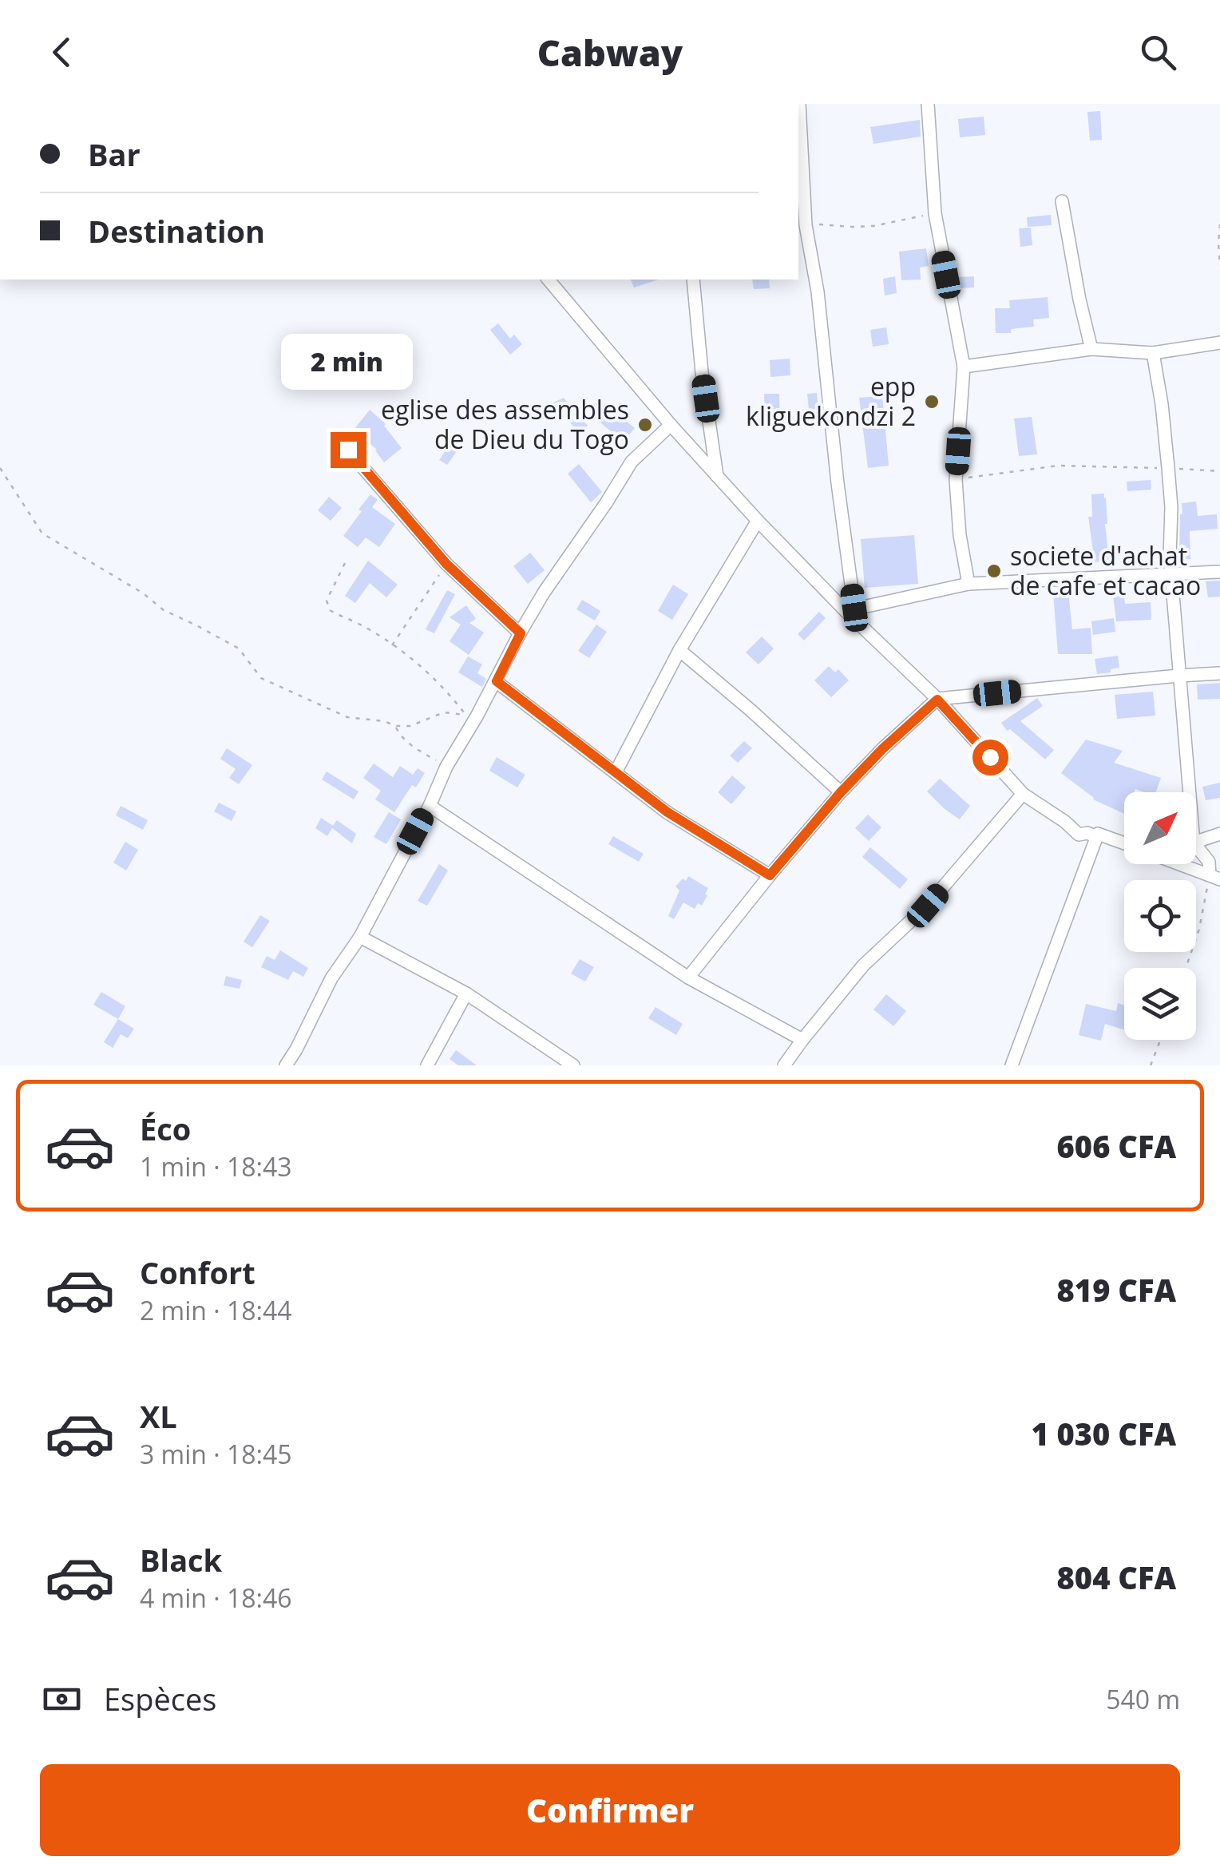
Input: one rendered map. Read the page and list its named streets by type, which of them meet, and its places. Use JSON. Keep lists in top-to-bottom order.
{
  "places": ["epp kliguekondzi 2", "eglise des assembles de Dieu du Togo", "societe d'achat de cafe et cacao"],
  "north": "top right",
  "page": {
    "header": "Cabway",
    "banner": ["Bar", "Destination"],
    "bubble": "2 min",
    "list": [
      {
        "name": "Éco",
        "note": "1 min · 18:43",
        "value": "606 CFA"
      },
      {
        "name": "Confort",
        "note": "2 min · 18:44",
        "value": "819 CFA"
      },
      {
        "name": "XL",
        "note": "3 min · 18:45",
        "value": "1 030 CFA"
      },
      {
        "name": "Black",
        "note": "4 min · 18:46",
        "value": "804 CFA"
      }
    ],
    "pay": ["Espèces", "540 m"],
    "buttons": "Confirmer"
  }
}
